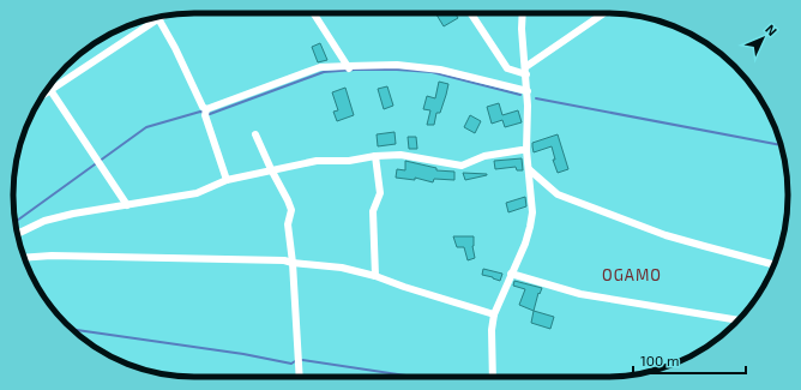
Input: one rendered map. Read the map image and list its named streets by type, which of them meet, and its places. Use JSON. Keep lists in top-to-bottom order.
{
  "districts": ["OGAMO"],
  "scale_bar": "100 m",
  "north": "top right"
}
